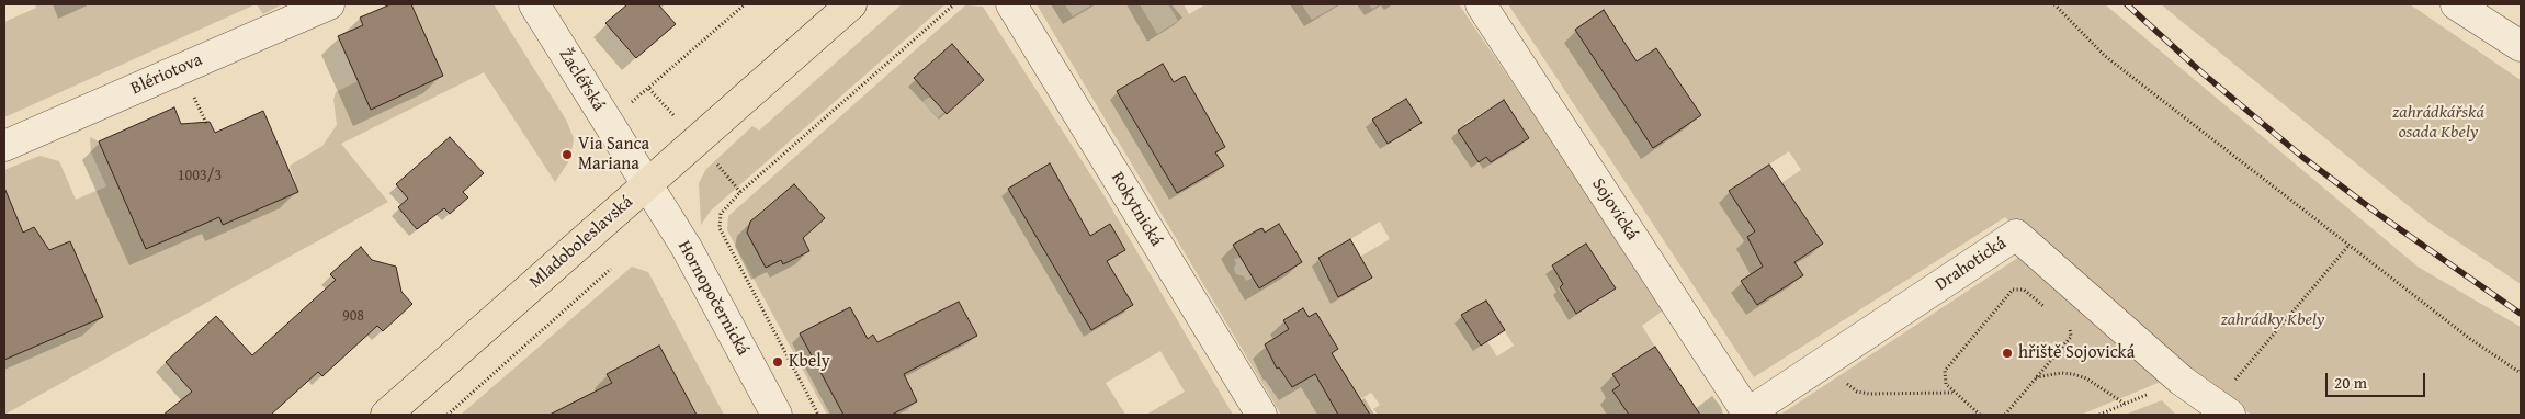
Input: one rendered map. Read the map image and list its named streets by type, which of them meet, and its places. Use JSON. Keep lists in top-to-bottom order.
{
  "streets": {
    "main road": ["Mladoboleslavská"],
    "street": [
      "Blériotova",
      "Žacléřská",
      "Rokytnická",
      "Sojovická",
      "Drahotická",
      "Hornopočernická"
    ]
  },
  "crossings": [
    ["Žacléřská", "Mladoboleslavská"],
    ["Žacléřská", "Hornopočernická"],
    ["Sojovická", "Drahotická"],
    ["Mladoboleslavská", "Hornopočernická"]
  ],
  "parks": ["zahrádkářská osada Kbely", "zahrádky Kbely"],
  "places": ["Via Sanca Mariana", "hřiště Sojovická", "Kbely"],
  "house_numbers": ["1003/3", "908"],
  "scale_bar": "20 m"
}
